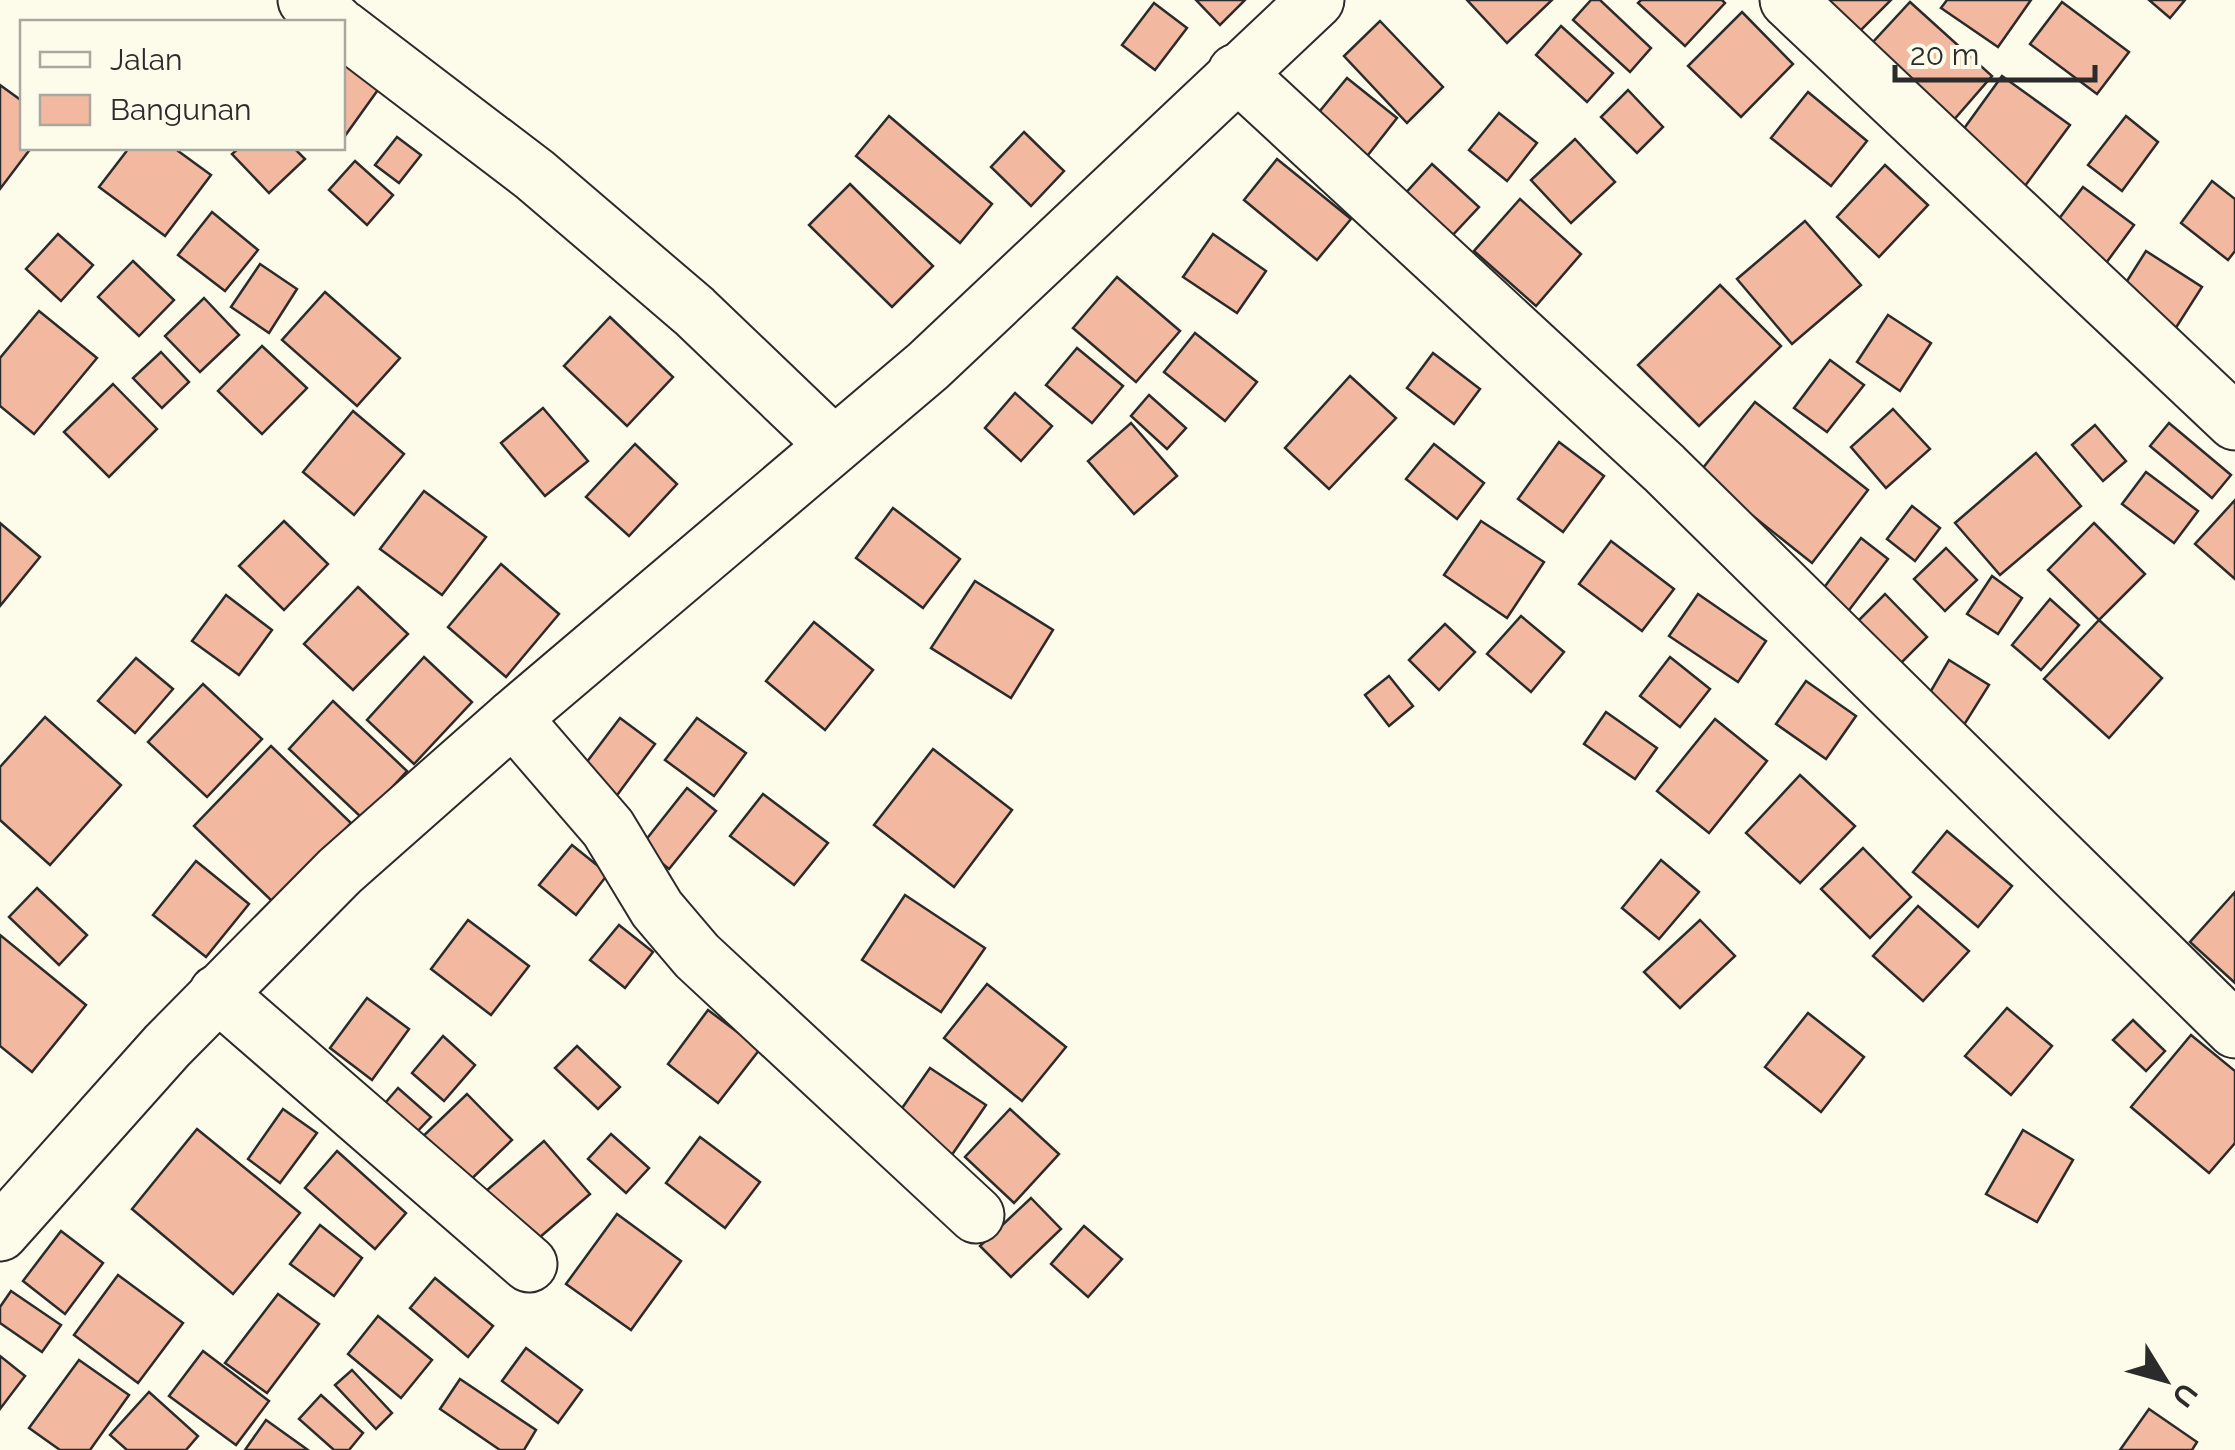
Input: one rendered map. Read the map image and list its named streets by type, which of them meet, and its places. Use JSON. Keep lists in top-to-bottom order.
{
  "legend": ["Jalan", "Bangunan"],
  "scale_bar": "20 m",
  "north": "bottom right"
}
